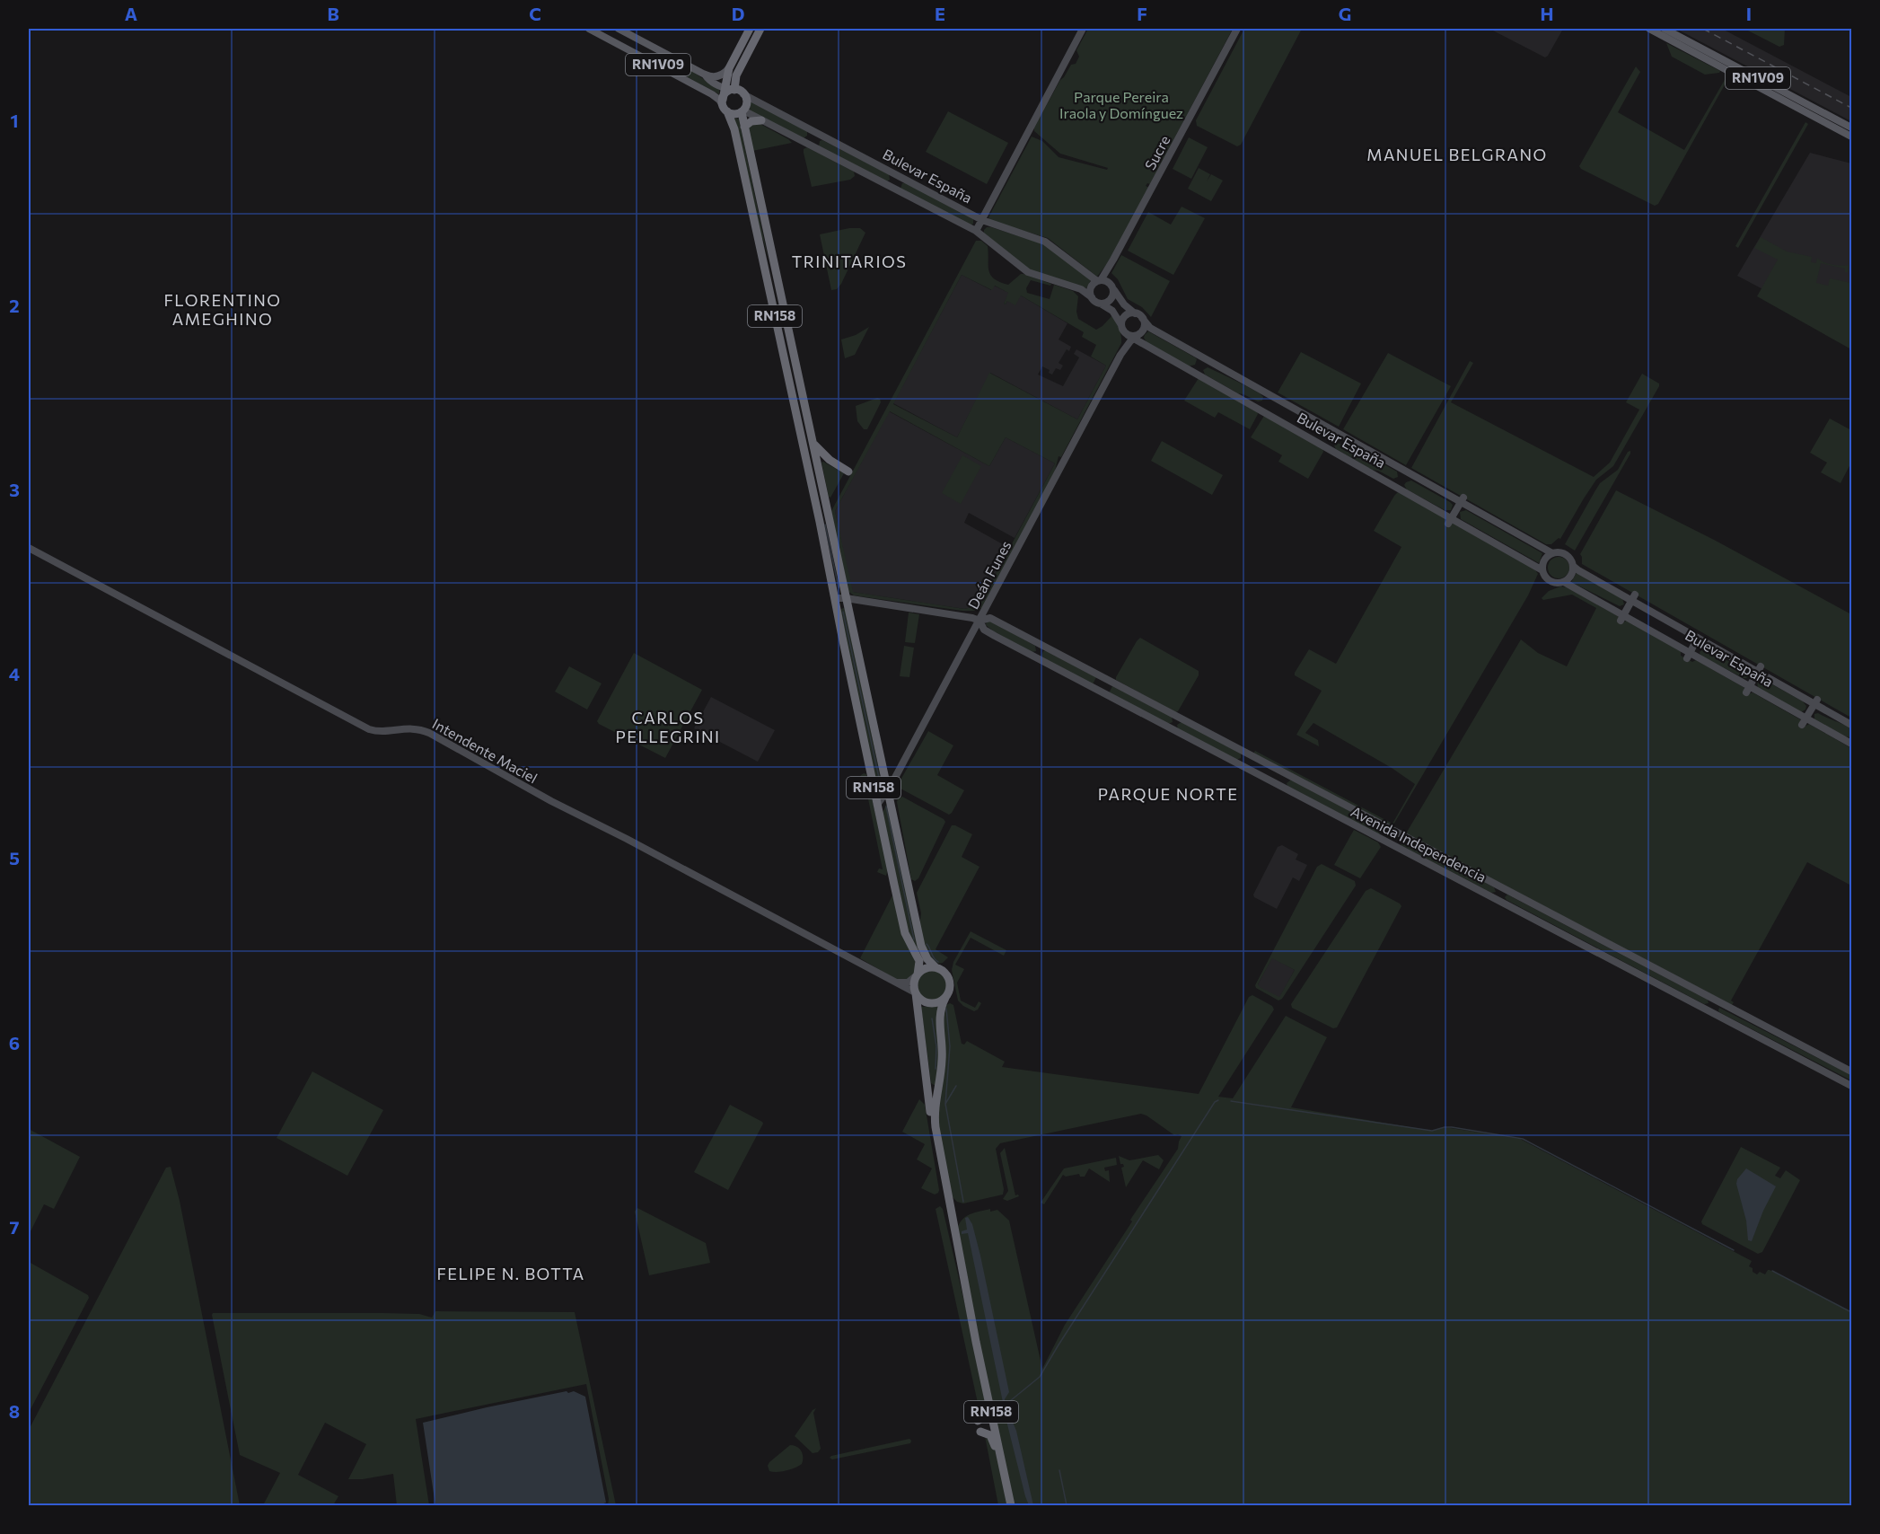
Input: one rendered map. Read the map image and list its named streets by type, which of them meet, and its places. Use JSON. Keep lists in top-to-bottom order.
{
  "streets": {
    "highway": ["RN158"],
    "main road": [
      "RN1V09",
      "Sucre",
      "Bulevar España",
      "Deán Funes",
      "Intendente Maciel",
      "Avenida Independencia"
    ]
  },
  "crossings": [
    ["RN1V09", "Bulevar España"],
    ["RN1V09", "RN158"],
    ["Sucre", "Bulevar España"],
    ["Bulevar España", "RN158"],
    ["Bulevar España", "Deán Funes"],
    ["RN158", "Deán Funes"],
    ["RN158", "Intendente Maciel"],
    ["RN158", "Avenida Independencia"],
    ["Deán Funes", "Avenida Independencia"]
  ],
  "districts": [
    "MANUEL BELGRANO",
    "TRINITARIOS",
    "FLORENTINO AMEGHINO",
    "CARLOS PELLEGRINI",
    "PARQUE NORTE",
    "FELIPE N. BOTTA"
  ],
  "parks": ["Parque Pereira Iraola y Domínguez"],
  "grid": {
    "columns": [
      "A",
      "B",
      "C",
      "D",
      "E",
      "F",
      "G",
      "H",
      "I"
    ],
    "rows": [
      "1",
      "2",
      "3",
      "4",
      "5",
      "6",
      "7",
      "8"
    ]
  }
}
